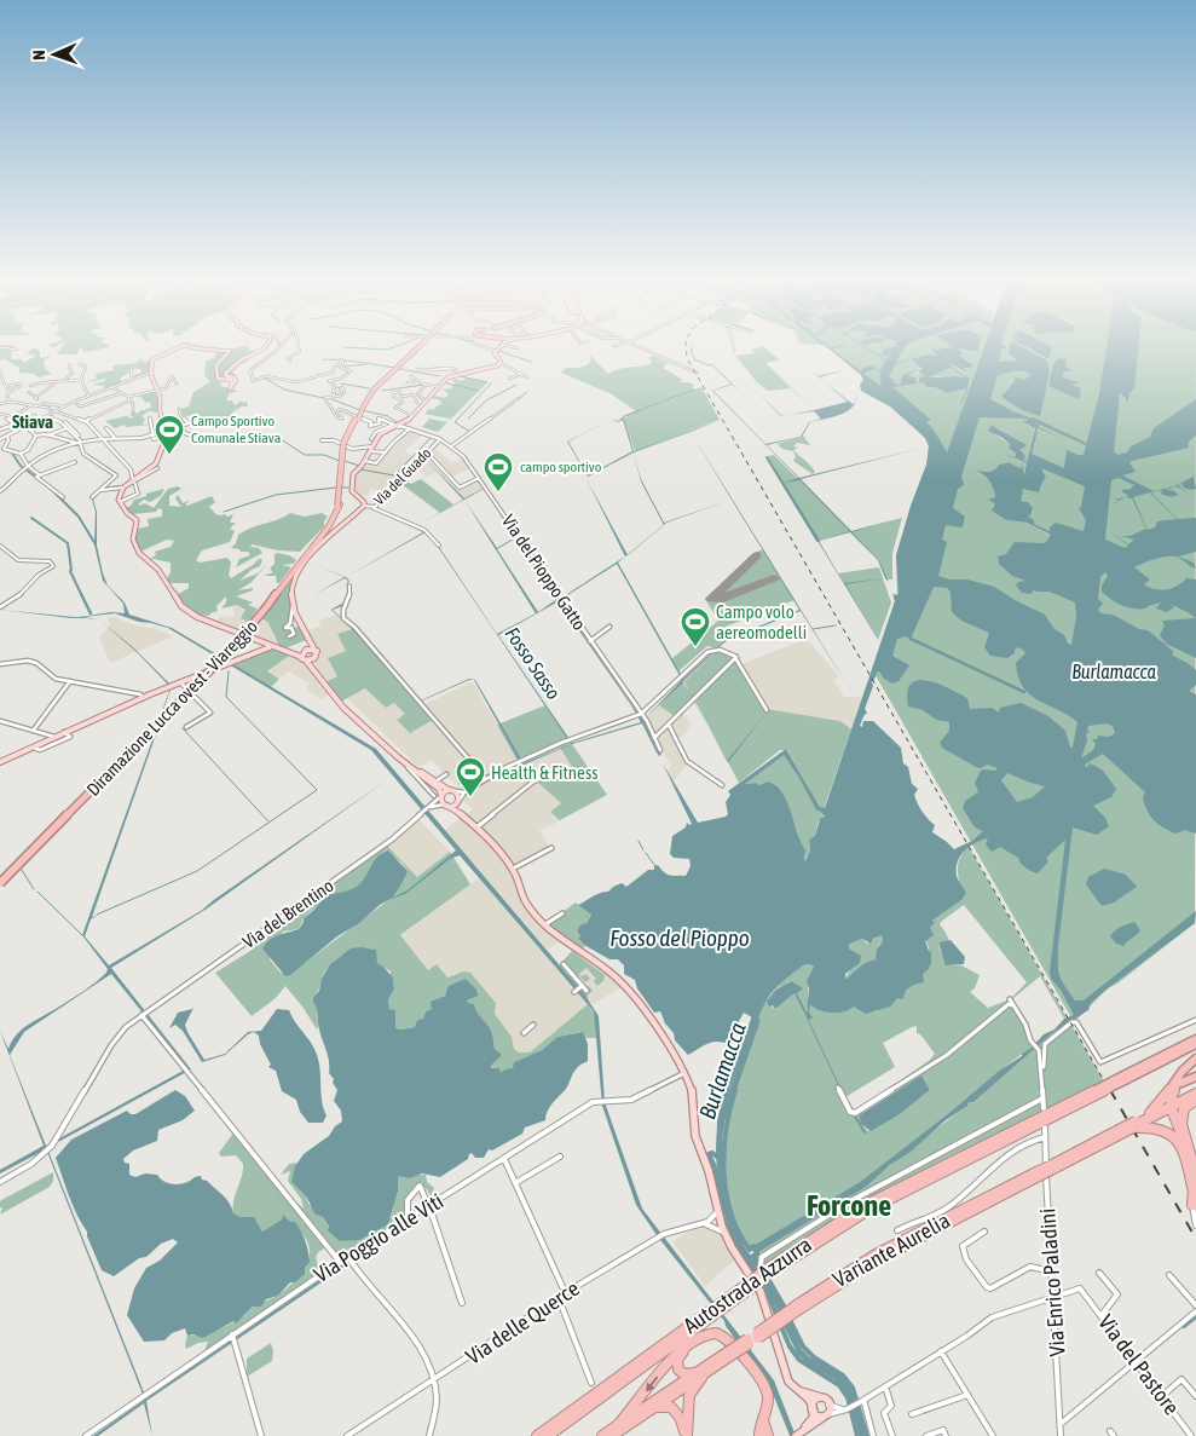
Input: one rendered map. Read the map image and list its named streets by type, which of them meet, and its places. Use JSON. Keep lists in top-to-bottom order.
{
  "streets": {
    "highway": ["Diramazione Lucca ovest - Viareggio", "Variante Aurelia", "Autostrada Azzurra"],
    "street": [
      "Via del Guado",
      "Via del Pioppo Gatto",
      "Via del Brentino",
      "Via Poggio alle Viti",
      "Via Enrico Paladini",
      "Via delle Querce",
      "Via del Pastore"
    ]
  },
  "crossings": [
    ["Via del Guado", "Via del Pioppo Gatto"],
    ["Via Enrico Paladini", "Via del Pastore"]
  ],
  "districts": ["Stiava", "Forcone"],
  "water": ["Fosso Sasso", "Burlamacca", "Fosso del Pioppo"],
  "places": {
    "sports": [
      "Campo Sportivo Comunale Stiava",
      "campo sportivo",
      "Campo volo aereomodelli",
      "Health & Fitness"
    ]
  },
  "north": "left"
}
